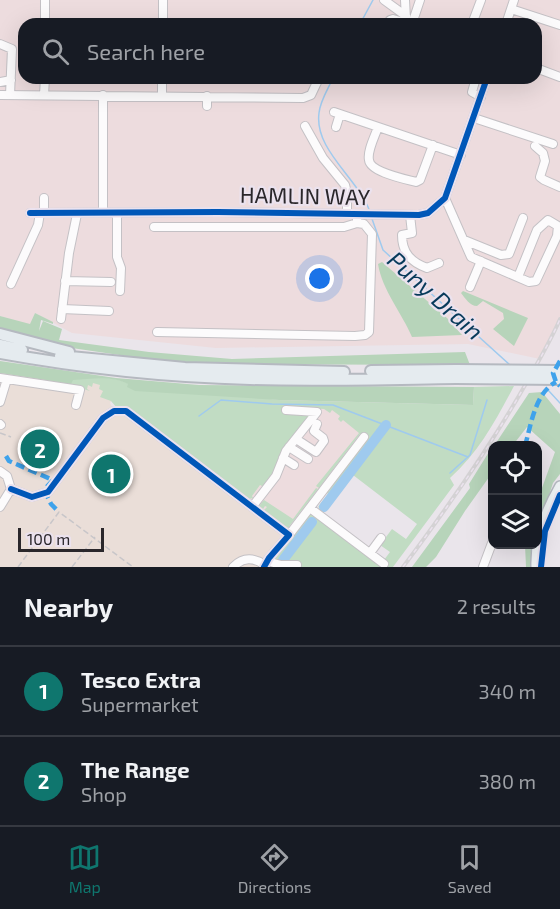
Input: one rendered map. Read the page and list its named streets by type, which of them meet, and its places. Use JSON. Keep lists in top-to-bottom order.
{
  "streets": {
    "street": ["HAMLIN WAY"]
  },
  "water": ["Puny Drain"],
  "scale_bar": "100 m",
  "page": {
    "search": "Search here",
    "pins": ["2", "1"],
    "scale": "100 m",
    "heading": ["Nearby", "2 results"],
    "list": [
      {
        "mark": "1",
        "name": "Tesco Extra",
        "note": "Supermarket",
        "value": "340 m"
      },
      {
        "mark": "2",
        "name": "The Range",
        "note": "Shop",
        "value": "380 m"
      }
    ],
    "nav": ["Map", "Directions", "Saved"]
  }
}
